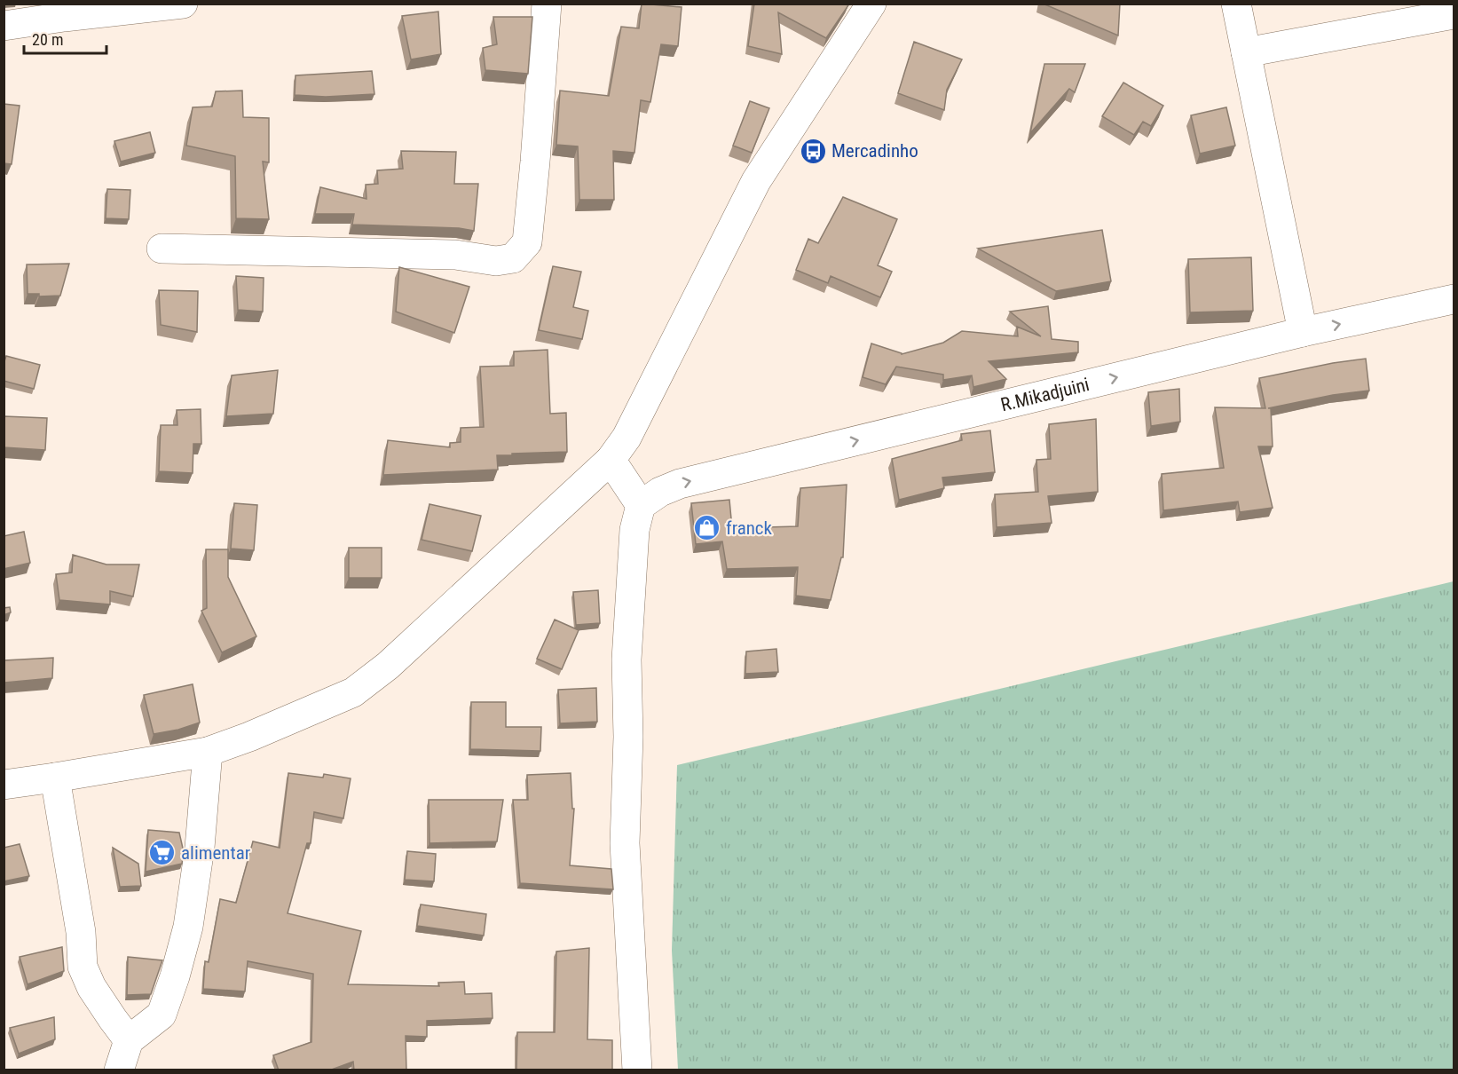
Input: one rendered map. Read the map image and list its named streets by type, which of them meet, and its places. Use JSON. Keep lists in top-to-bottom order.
{
  "streets": {
    "street": ["R.Mikadjuini"]
  },
  "one_way": ["R.Mikadjuini"],
  "places": {
    "bus stop": ["Mercadinho"],
    "shop": ["franck"],
    "supermarket": ["alimentar"]
  },
  "scale_bar": "20 m"
}
